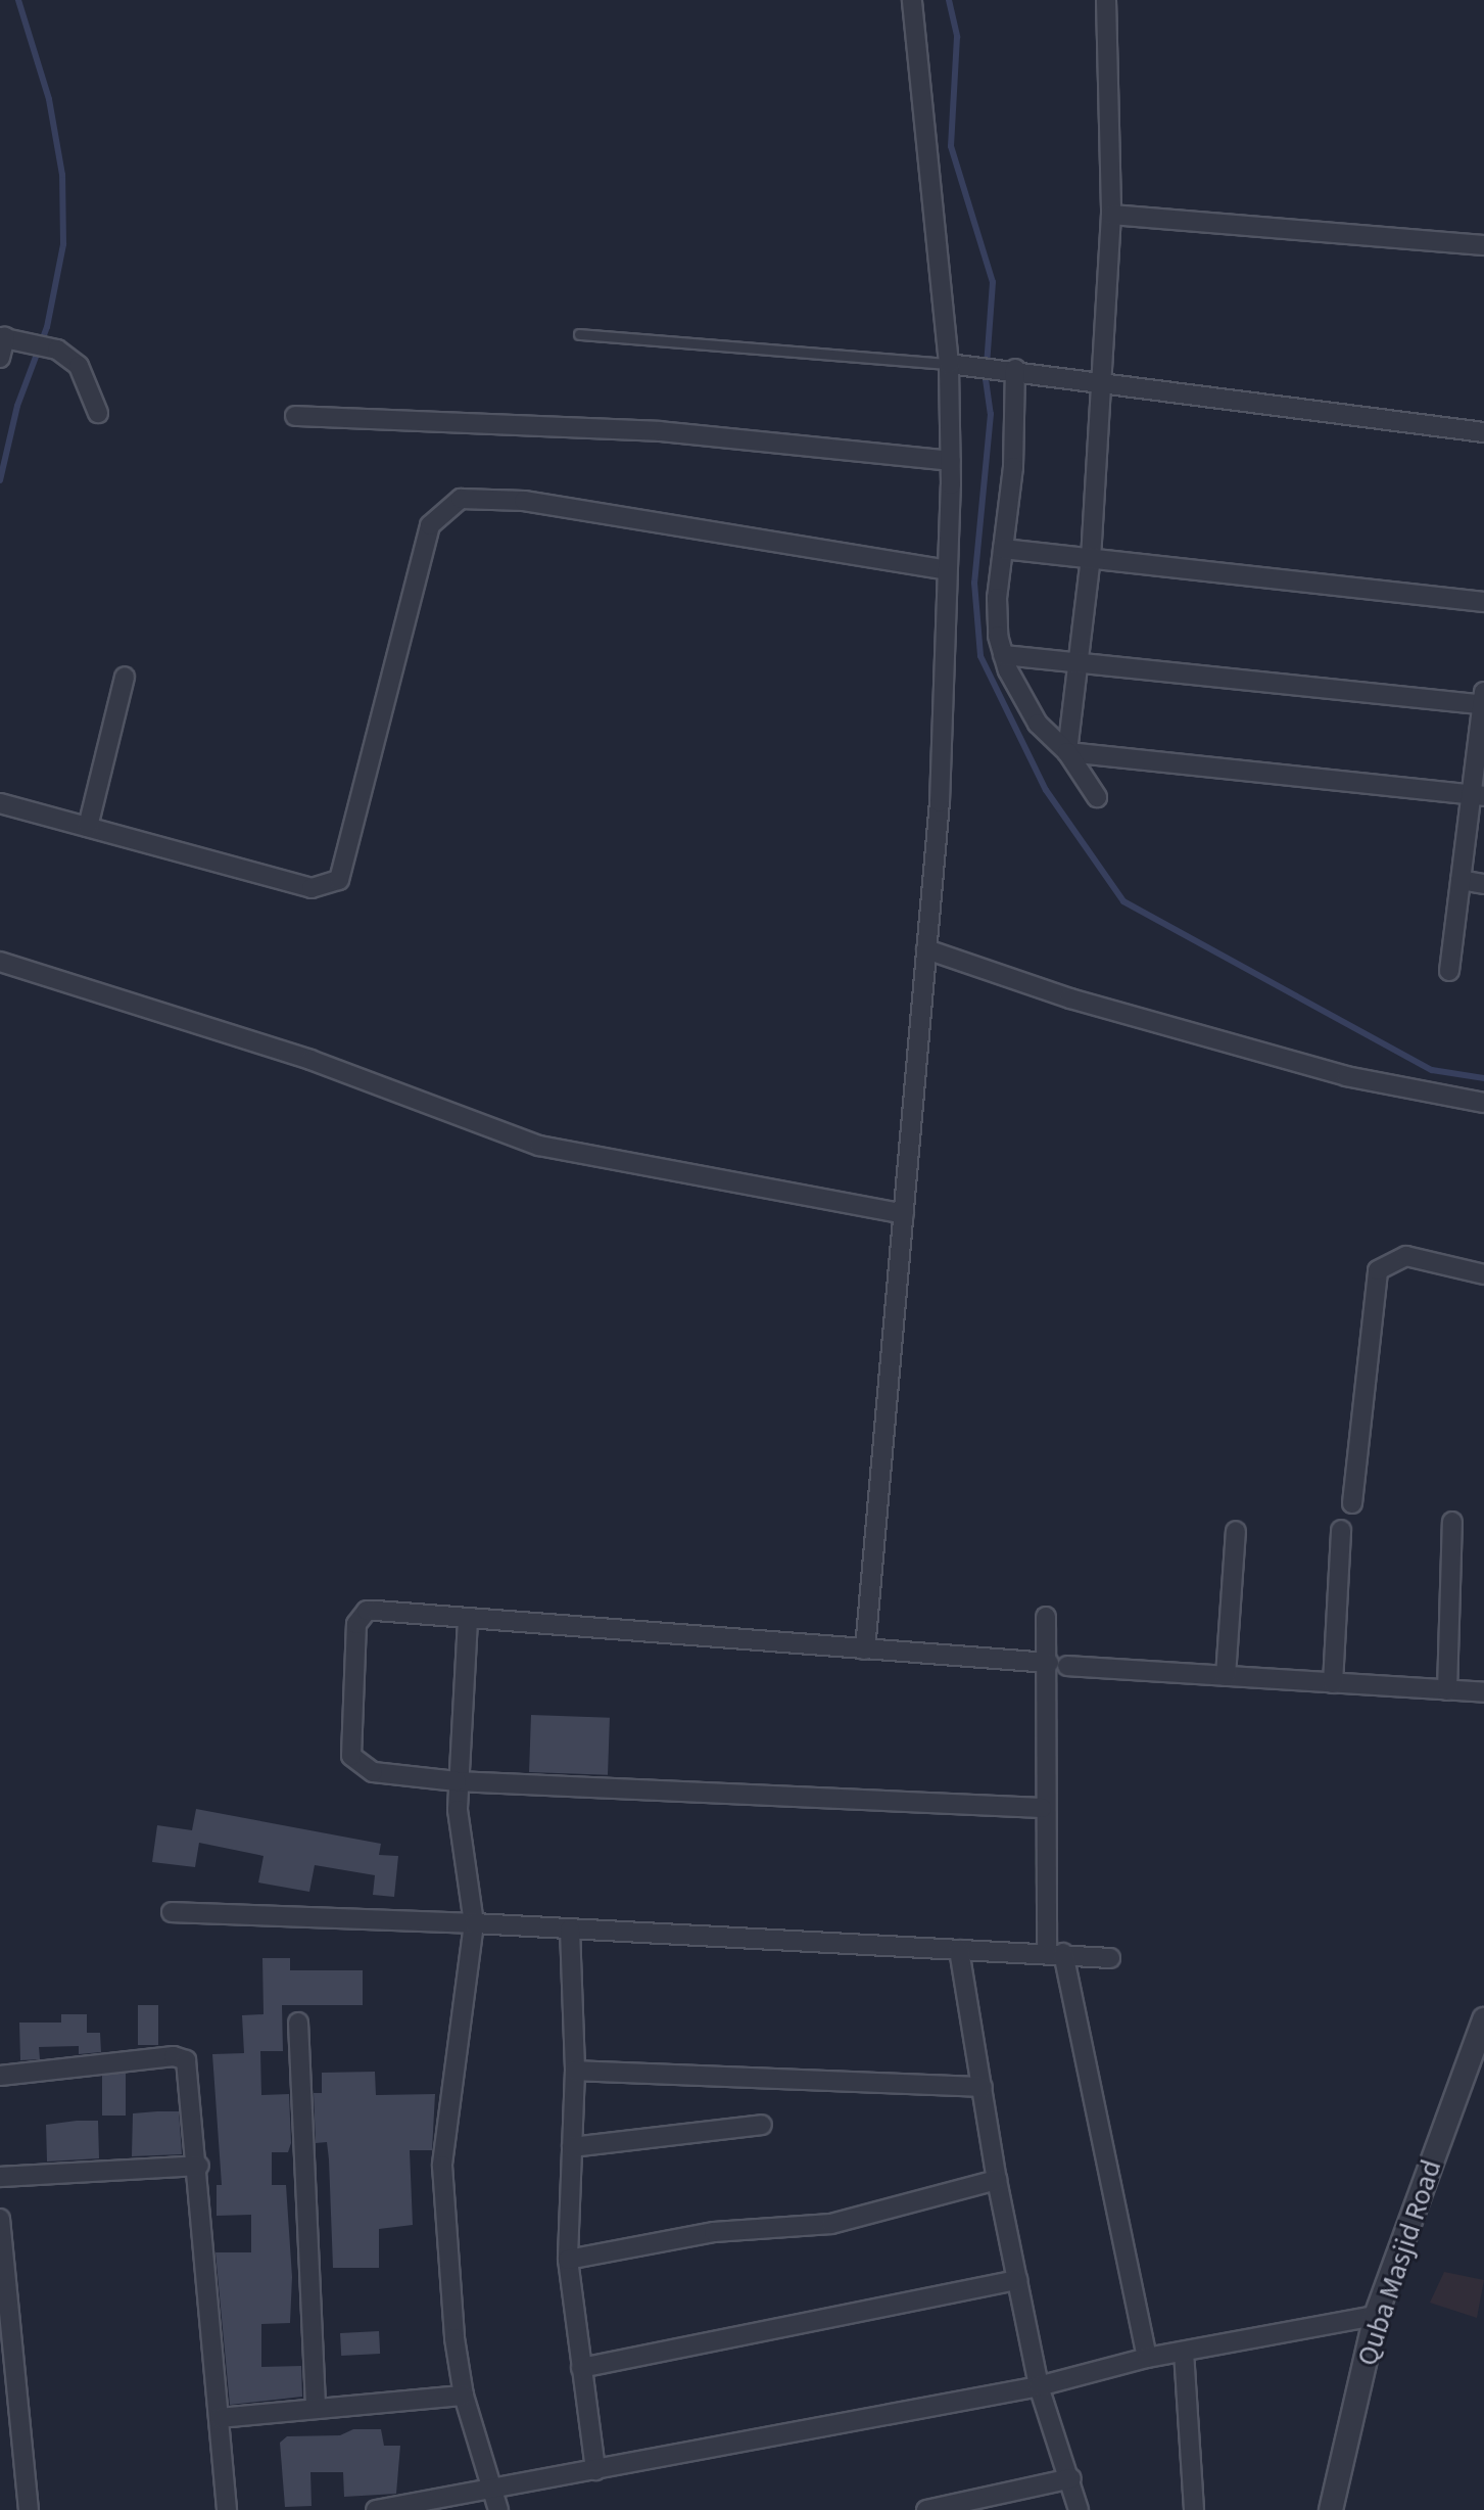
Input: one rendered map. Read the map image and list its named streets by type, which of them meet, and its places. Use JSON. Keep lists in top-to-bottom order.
{
  "streets": {
    "street": ["Quba Masjid Road"]
  }
}
